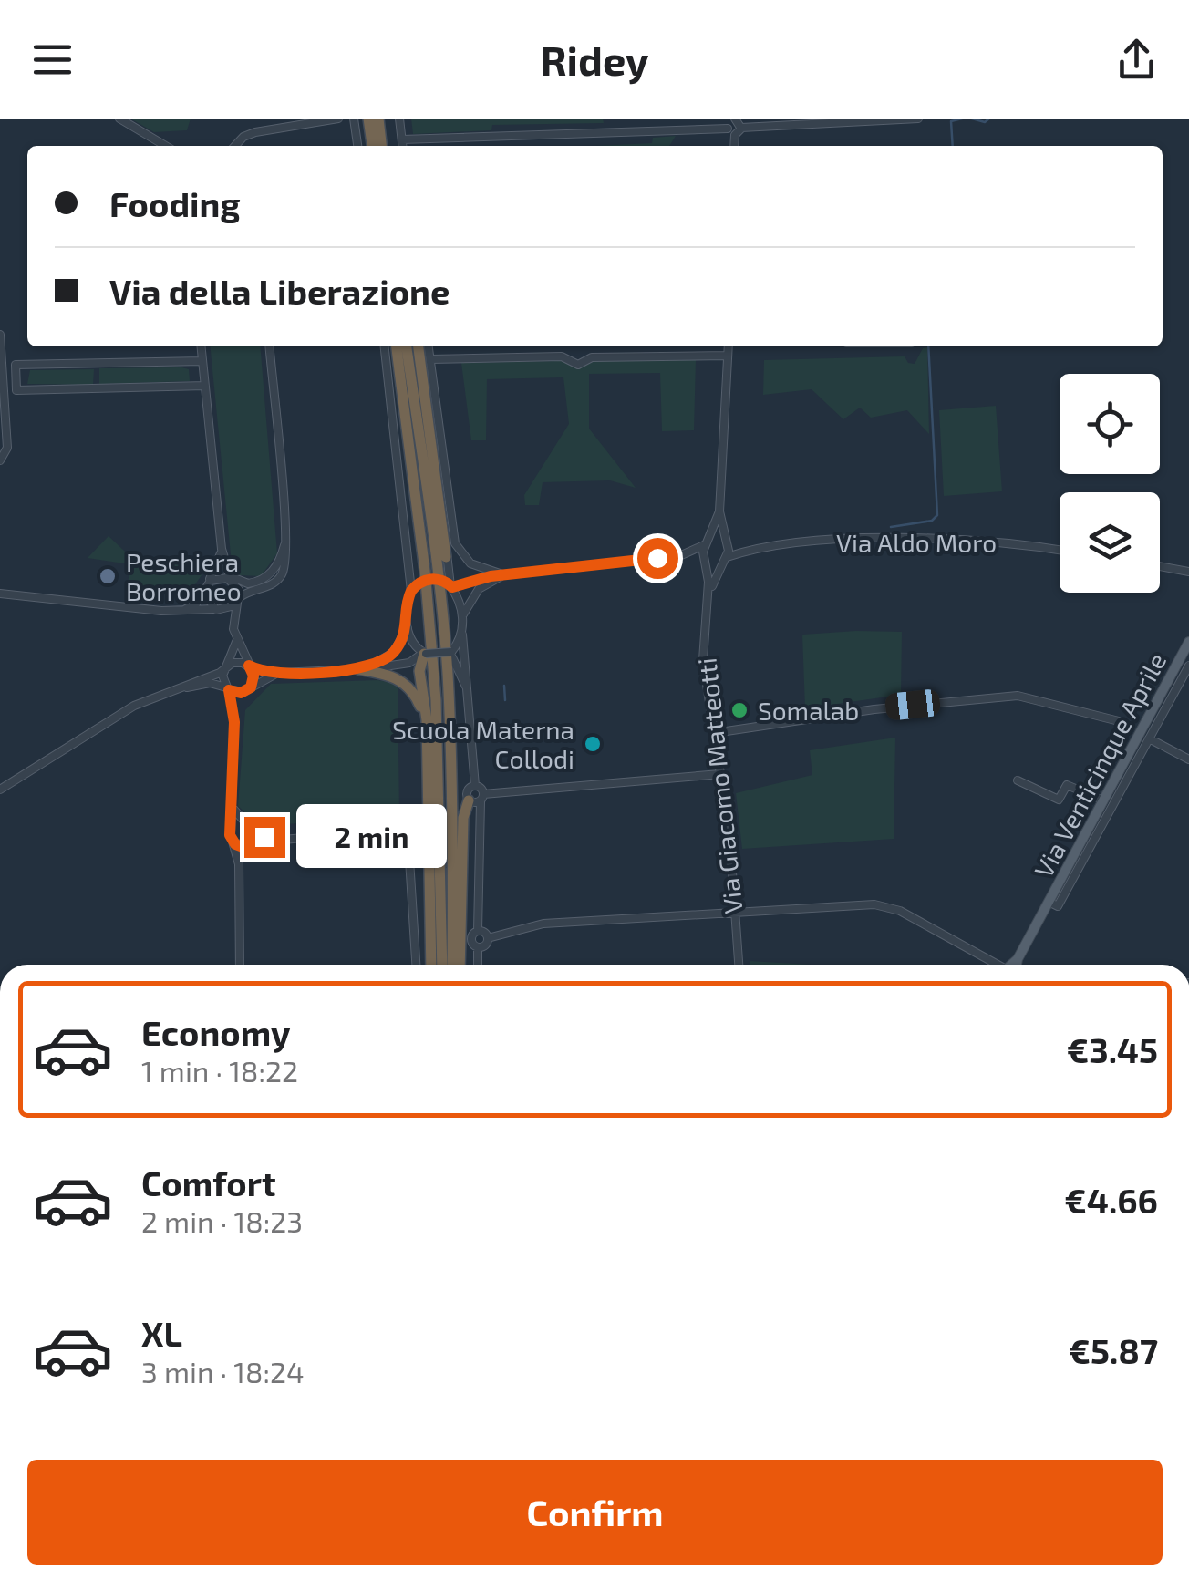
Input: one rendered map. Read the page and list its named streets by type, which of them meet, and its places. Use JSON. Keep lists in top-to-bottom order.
{
  "streets": {
    "main road": ["Via Venticinque Aprile"],
    "street": ["Via Aldo Moro", "Via Giacomo Matteotti"]
  },
  "crossings": [
    ["Via Aldo Moro", "Via Giacomo Matteotti"]
  ],
  "places": ["Peschiera Borromeo", "Somalab", "Scuola Materna Collodi"],
  "page": {
    "header": "Ridey",
    "banner": ["Fooding", "Via della Liberazione"],
    "bubble": "2 min",
    "list": [
      {
        "name": "Economy",
        "note": "1 min · 18:22",
        "value": "€3.45"
      },
      {
        "name": "Comfort",
        "note": "2 min · 18:23",
        "value": "€4.66"
      },
      {
        "name": "XL",
        "note": "3 min · 18:24",
        "value": "€5.87"
      }
    ],
    "buttons": "Confirm"
  }
}
